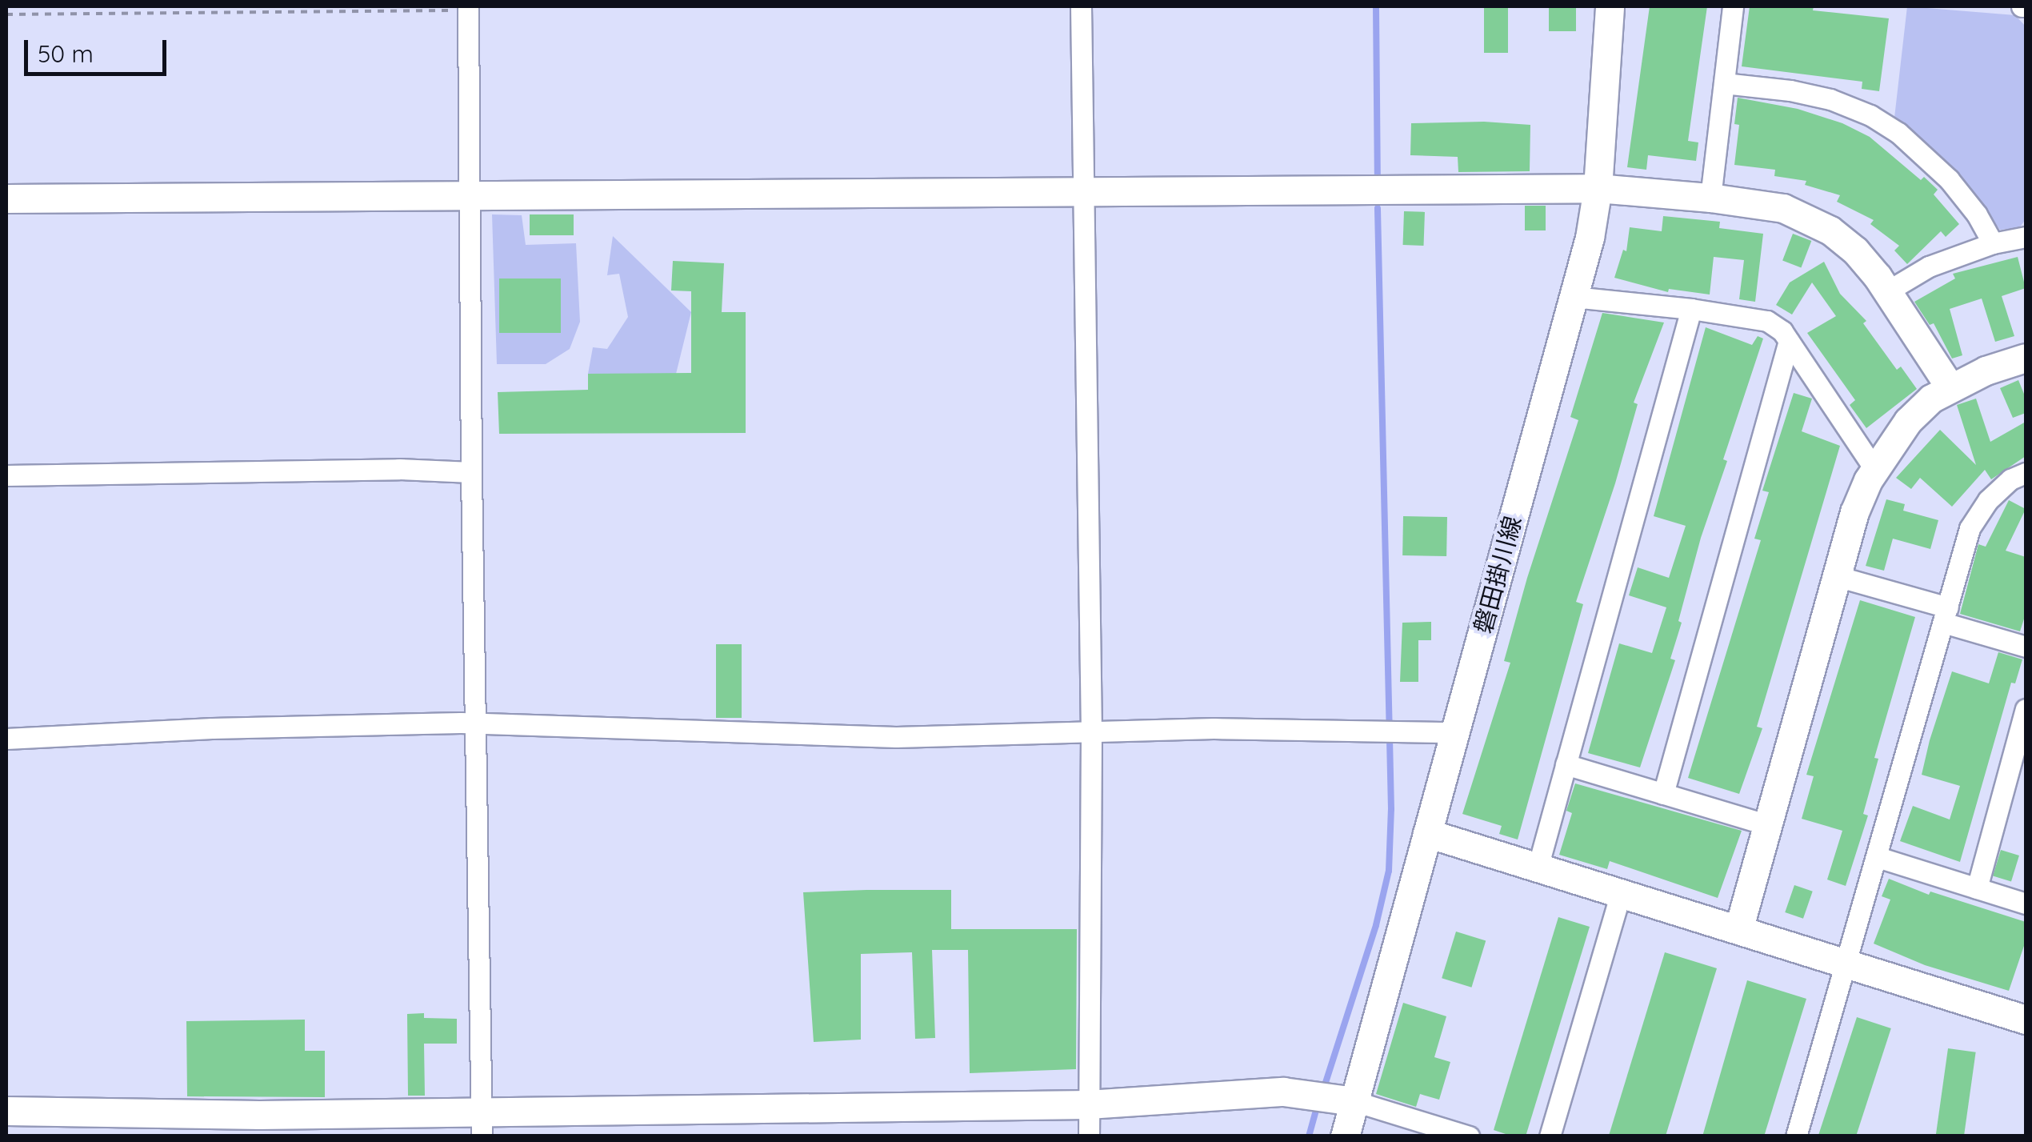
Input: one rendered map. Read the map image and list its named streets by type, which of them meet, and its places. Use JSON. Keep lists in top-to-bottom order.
{
  "streets": {
    "street": ["磐田掛川線"]
  },
  "scale_bar": "50 m"
}
